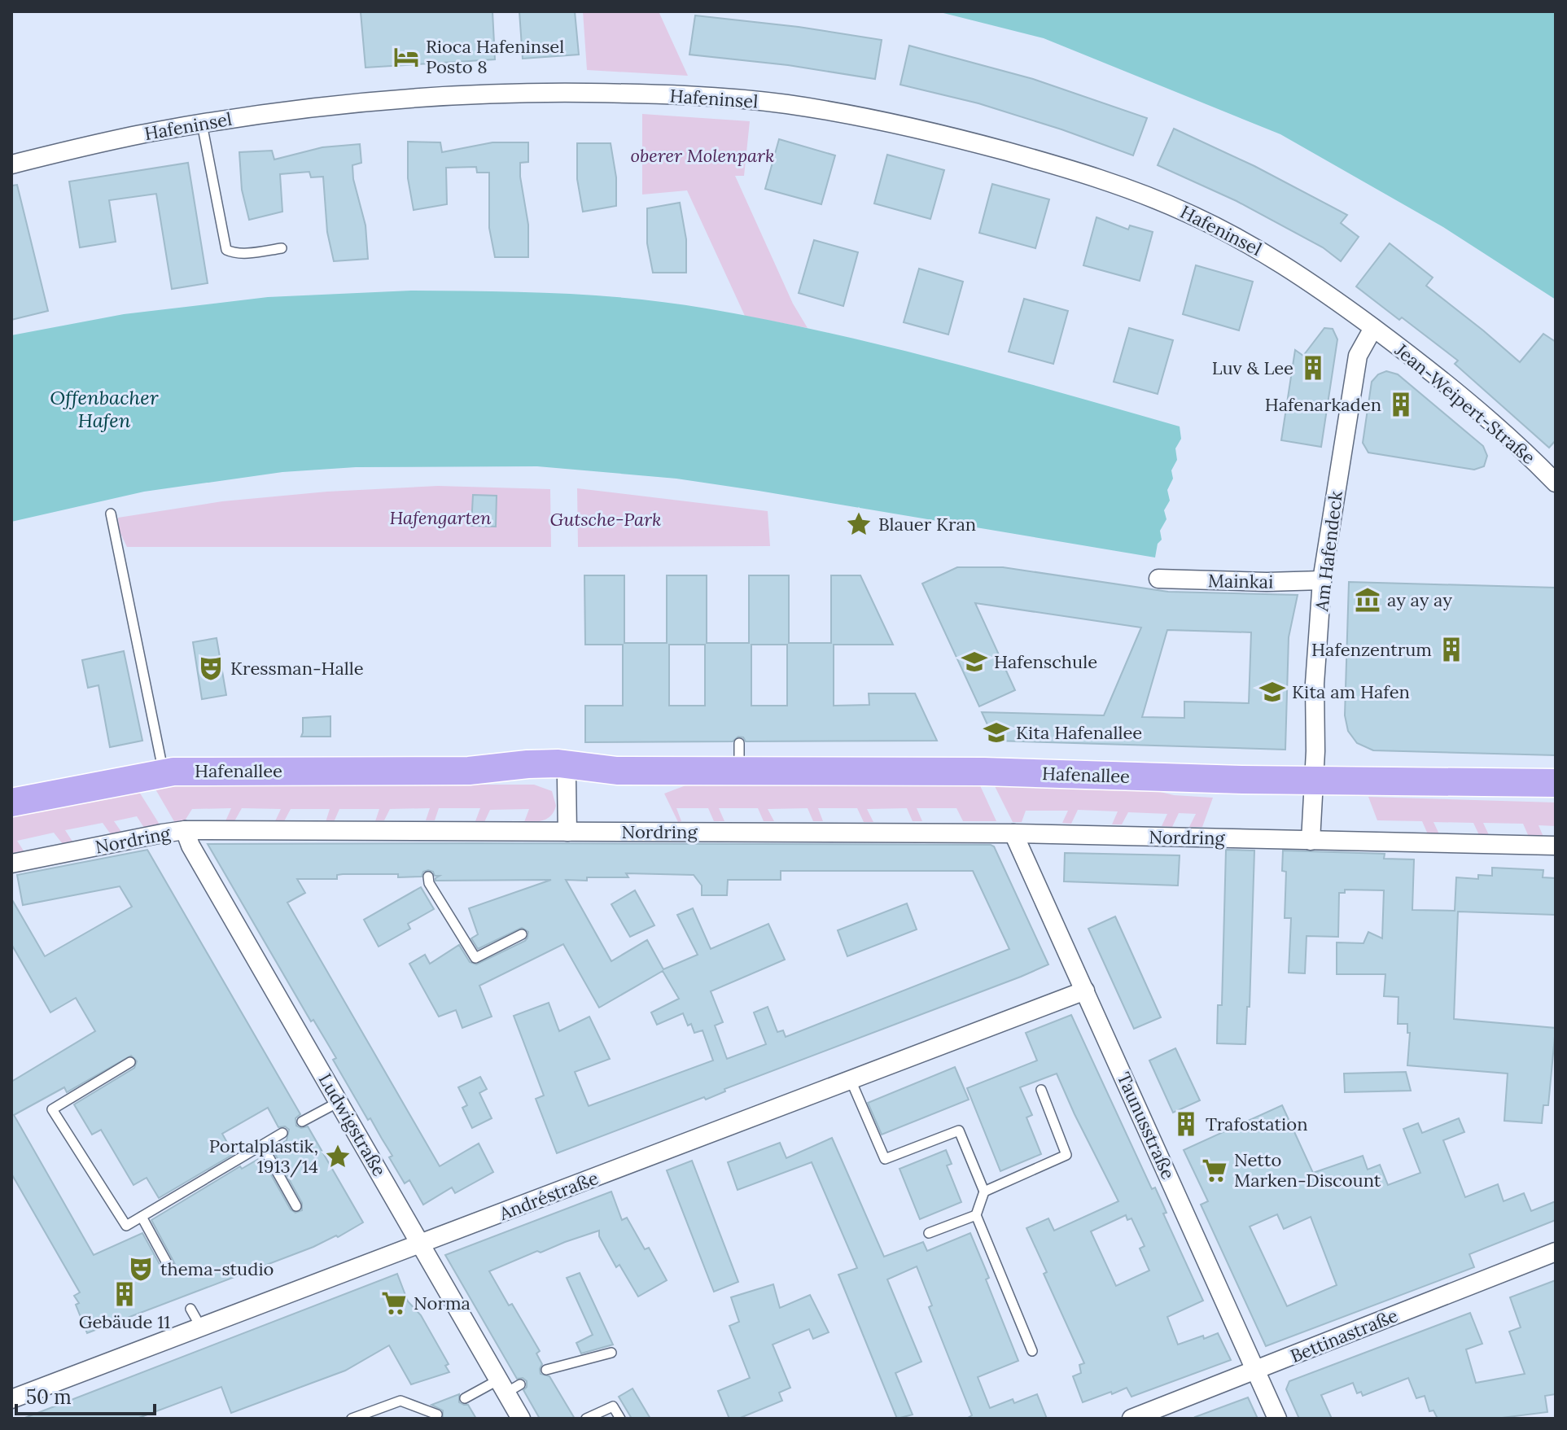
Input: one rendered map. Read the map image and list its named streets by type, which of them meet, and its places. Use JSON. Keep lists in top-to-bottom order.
{
  "streets": {
    "main road": ["Hafenallee"],
    "street": [
      "Hafeninsel",
      "Jean-Weipert-Straße",
      "Am Hafendeck",
      "Mainkai",
      "Nordring",
      "Ludwigstraße",
      "Taunusstraße",
      "Andréstraße",
      "Bettinastraße"
    ]
  },
  "crossings": [
    ["Hafeninsel", "Jean-Weipert-Straße"],
    ["Hafeninsel", "Am Hafendeck"],
    ["Jean-Weipert-Straße", "Am Hafendeck"],
    ["Am Hafendeck", "Mainkai"],
    ["Am Hafendeck", "Hafenallee"],
    ["Nordring", "Ludwigstraße"],
    ["Nordring", "Taunusstraße"],
    ["Ludwigstraße", "Andréstraße"],
    ["Taunusstraße", "Andréstraße"],
    ["Taunusstraße", "Bettinastraße"]
  ],
  "water": ["Offenbacher Hafen"],
  "parks": ["oberer Molenpark", "Hafengarten", "Gutsche-Park"],
  "places": {
    "hotel": ["Rioca Hafeninsel Posto 8"],
    "building": [
      "Luv & Lee",
      "Hafenarkaden",
      "Hafenzentrum",
      "Trafostation",
      "Gebäude 11"
    ],
    "place": ["Blauer Kran", "Portalplastik, 1913/14"],
    "museum": ["ay ay ay"],
    "school or university": ["Hafenschule", "Kita am Hafen", "Kita Hafenallee"],
    "theatre": ["Kressman-Halle", "thema-studio"],
    "supermarket": ["Netto Marken-Discount", "Norma"]
  },
  "scale_bar": "50 m"
}
